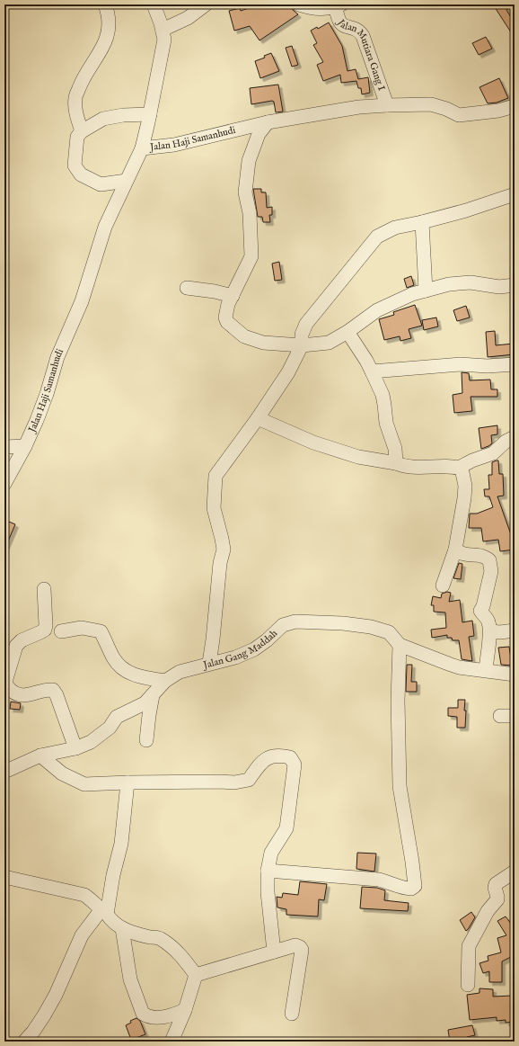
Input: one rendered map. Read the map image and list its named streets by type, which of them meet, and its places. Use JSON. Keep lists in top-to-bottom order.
{
  "streets": {
    "street": ["Jalan Mutiara Gang I", "Jalan Haji Samanhudi", "Jalan Gang Maddah"]
  },
  "crossings": [
    ["Jalan Mutiara Gang I", "Jalan Haji Samanhudi"]
  ]
}
